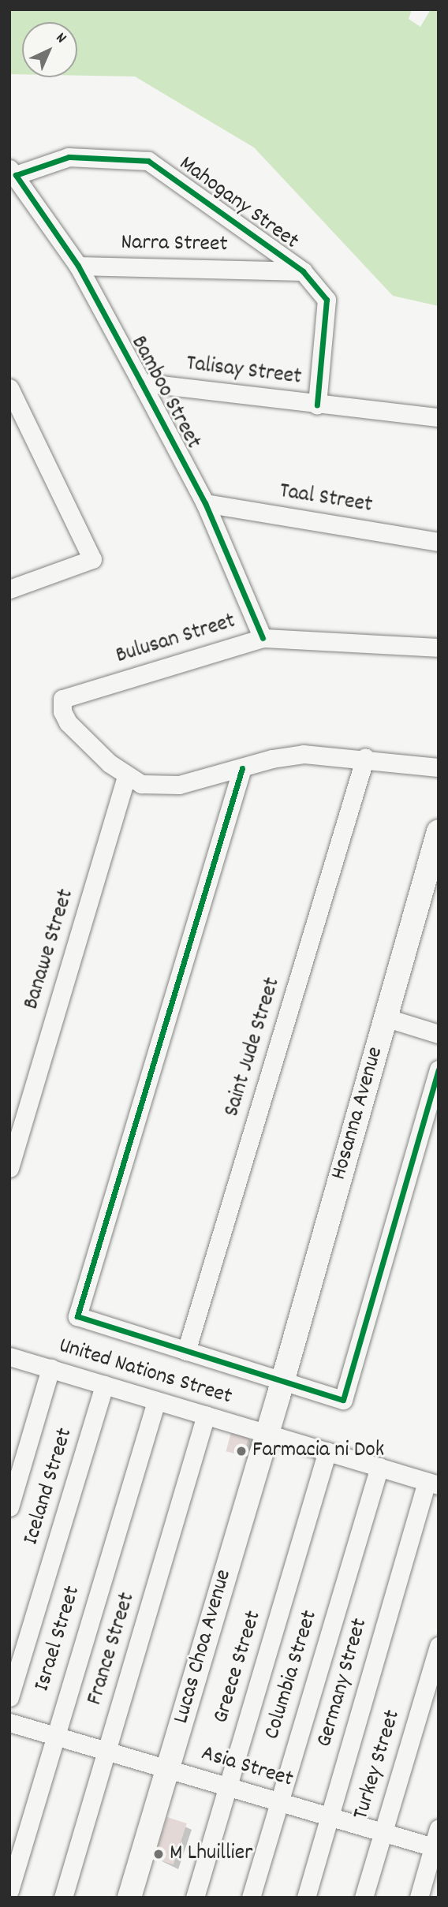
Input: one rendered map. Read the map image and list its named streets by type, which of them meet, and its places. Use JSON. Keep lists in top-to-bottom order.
{
  "streets": {
    "main road": ["Hosanna Avenue", "Lucas Choa Avenue"],
    "street": [
      "Mahogany Street",
      "Narra Street",
      "Talisay Street",
      "Bamboo Street",
      "Taal Street",
      "Bulusan Street",
      "Banawe Street",
      "Saint Jude Street",
      "United Nations Street",
      "Iceland Street",
      "Israel Street",
      "France Street",
      "Greece Street",
      "Columbia Street",
      "Germany Street",
      "Turkey Street",
      "Asia Street"
    ]
  },
  "crossings": [
    ["Mahogany Street", "Narra Street"],
    ["Mahogany Street", "Talisay Street"],
    ["Mahogany Street", "Bamboo Street"],
    ["Narra Street", "Bamboo Street"],
    ["Talisay Street", "Bamboo Street"],
    ["Bamboo Street", "Taal Street"],
    ["Bamboo Street", "Bulusan Street"],
    ["Bulusan Street", "Banawe Street"],
    ["Hosanna Avenue", "Lucas Choa Avenue"],
    ["United Nations Street", "Iceland Street"],
    ["United Nations Street", "Israel Street"],
    ["United Nations Street", "Lucas Choa Avenue"],
    ["United Nations Street", "France Street"],
    ["United Nations Street", "Greece Street"],
    ["United Nations Street", "Columbia Street"],
    ["United Nations Street", "Germany Street"],
    ["Israel Street", "Asia Street"],
    ["Lucas Choa Avenue", "Asia Street"],
    ["France Street", "Asia Street"],
    ["Greece Street", "Asia Street"],
    ["Columbia Street", "Asia Street"],
    ["Germany Street", "Asia Street"],
    ["Turkey Street", "Asia Street"]
  ],
  "places": ["Farmacia ni Dok", "M Lhuillier"],
  "north": "top right"
}
